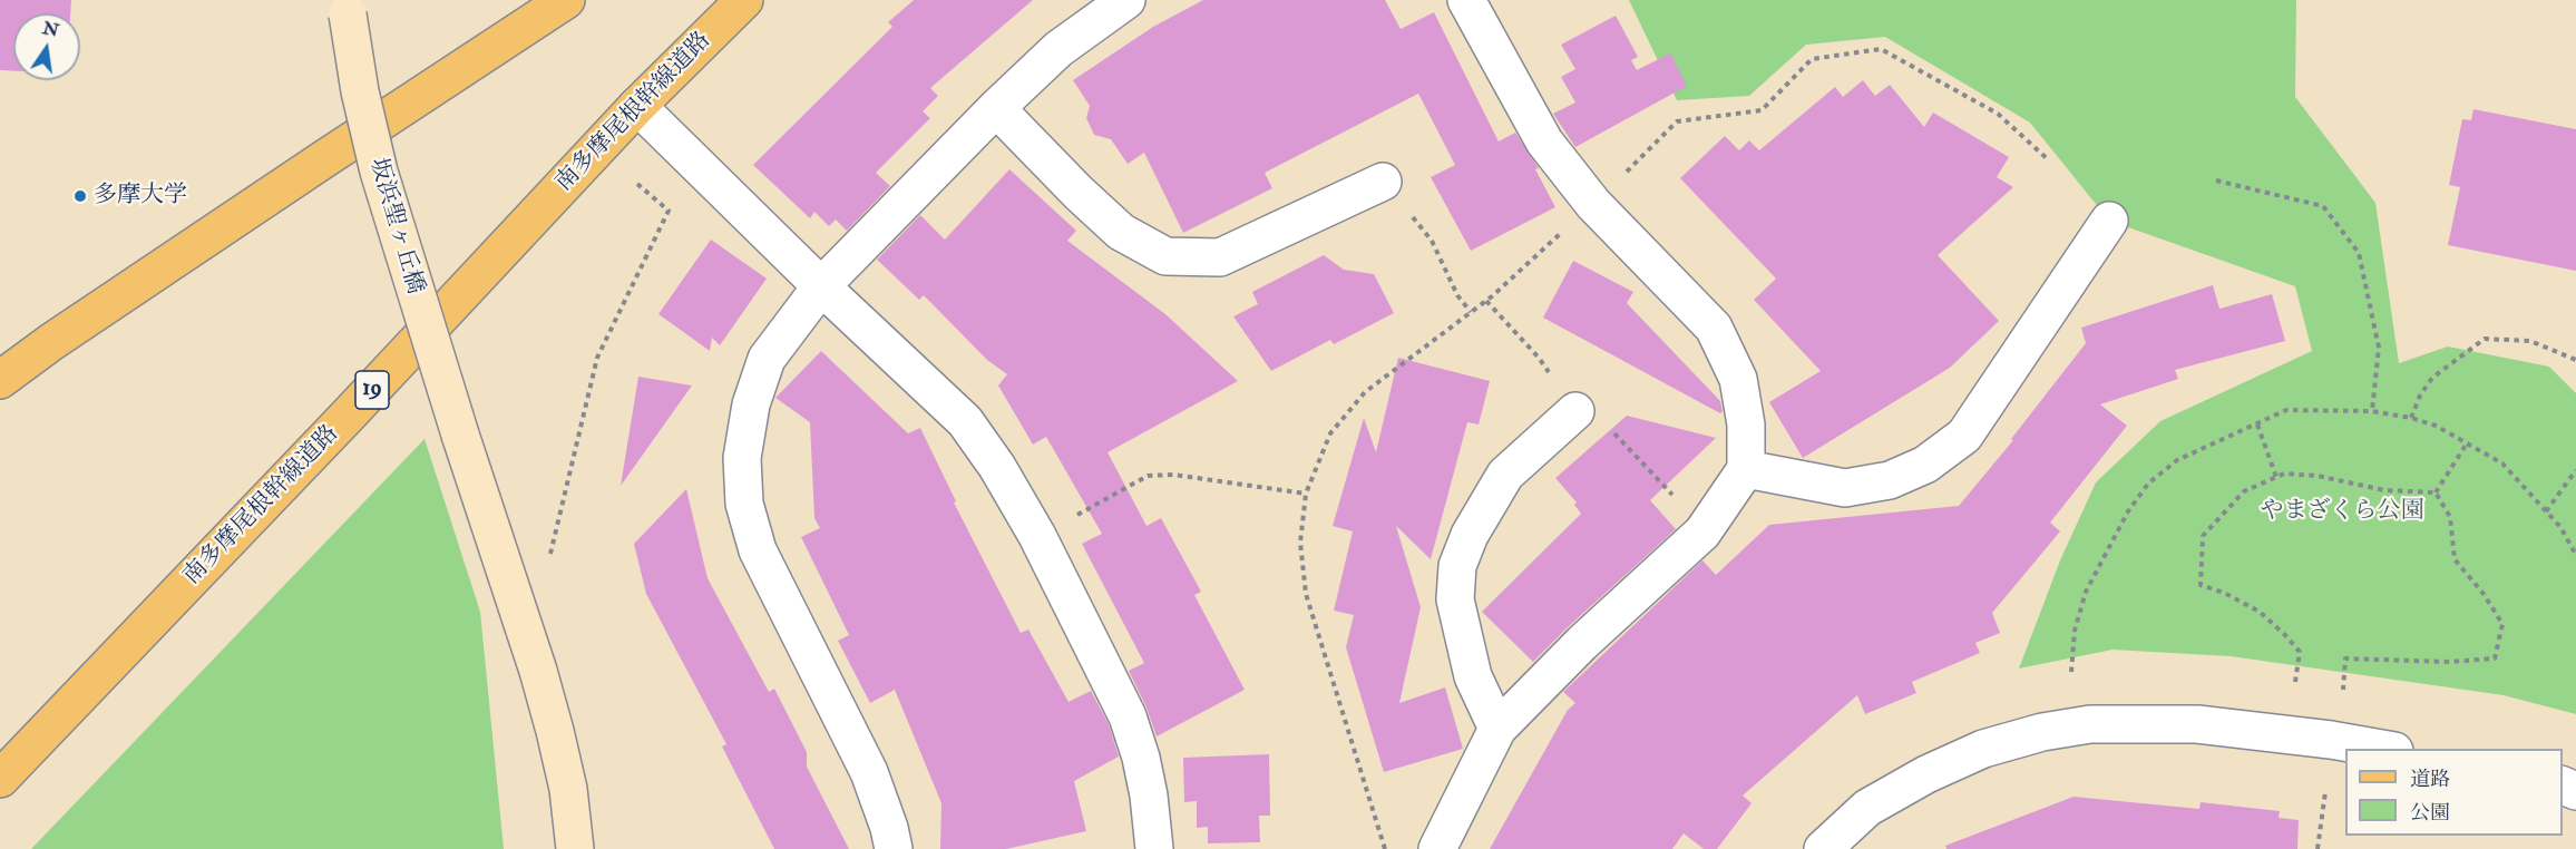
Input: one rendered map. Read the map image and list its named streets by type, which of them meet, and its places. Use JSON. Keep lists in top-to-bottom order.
{
  "streets": {
    "main road": ["南多摩尾根幹線道路", "坂浜聖ヶ丘橋", "19"]
  },
  "parks": ["やまざくら公園"],
  "places": ["多摩大学"],
  "legend": ["道路", "公園"],
  "north": "top"
}
